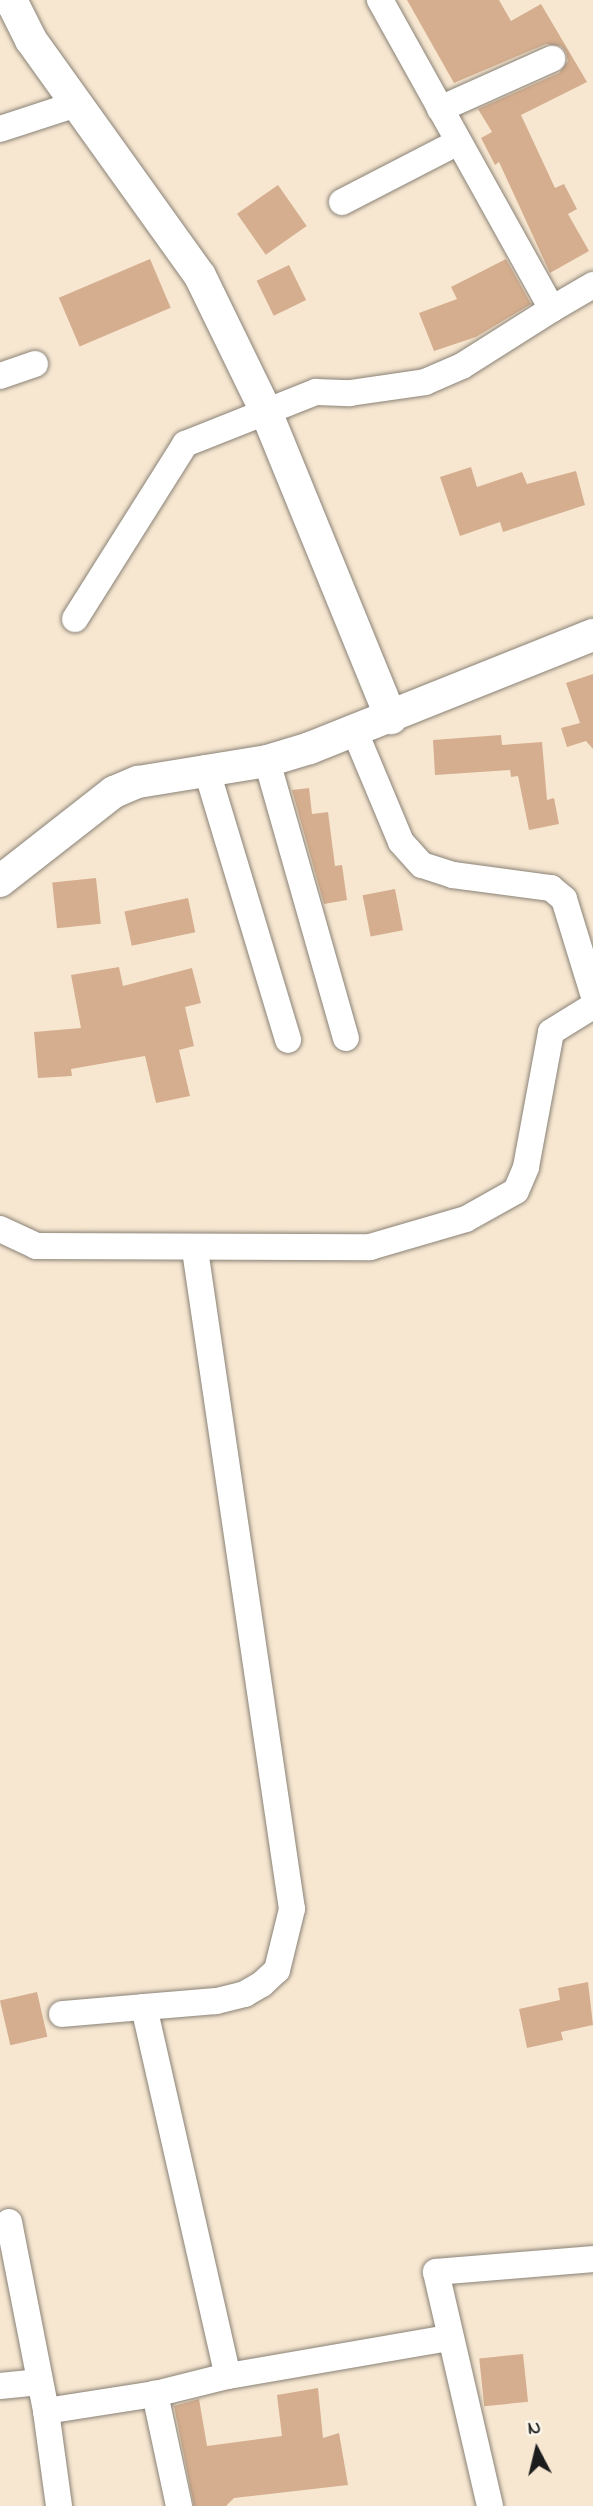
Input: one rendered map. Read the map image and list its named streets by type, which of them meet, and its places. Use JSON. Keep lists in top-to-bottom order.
{
  "north": "top"
}
